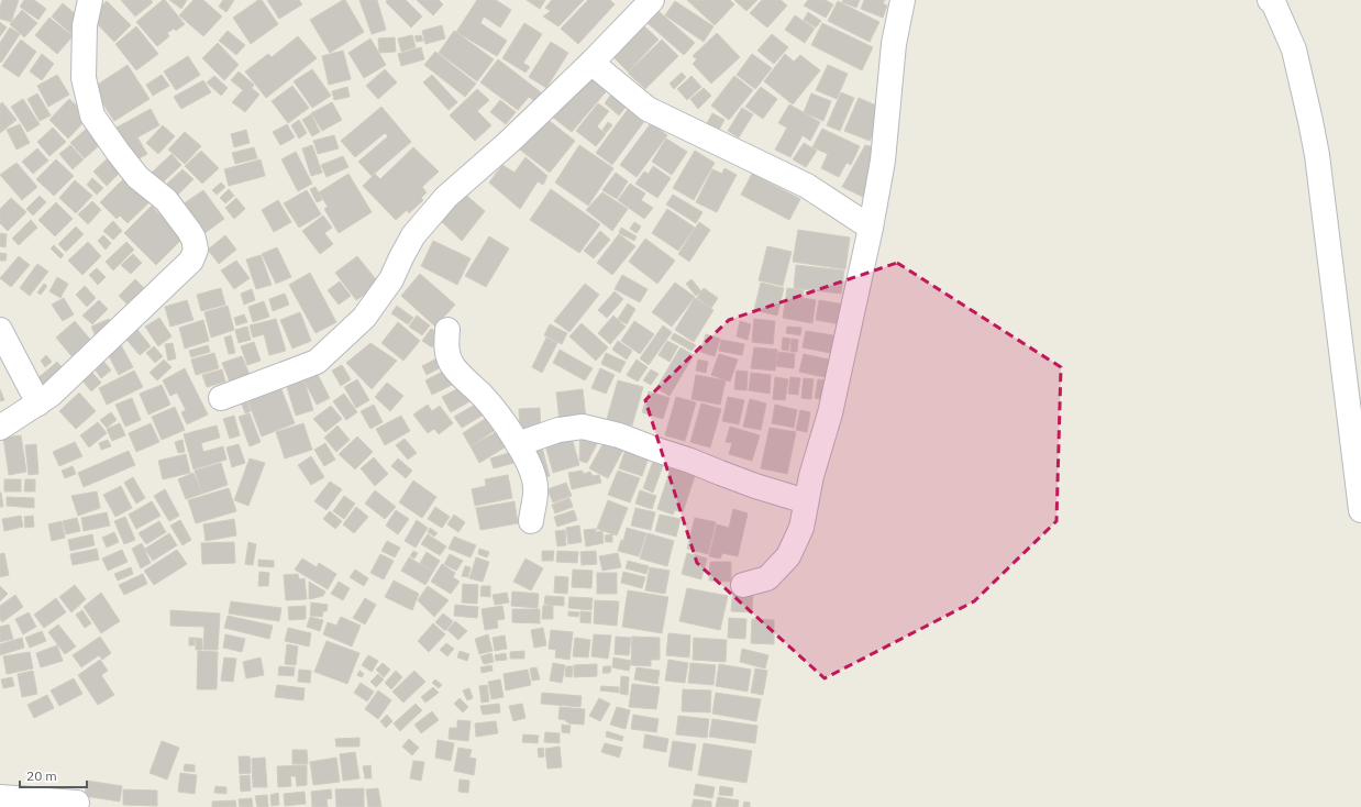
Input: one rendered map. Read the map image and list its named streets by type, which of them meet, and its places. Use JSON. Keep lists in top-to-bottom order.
{
  "scale_bar": "20 m"
}
